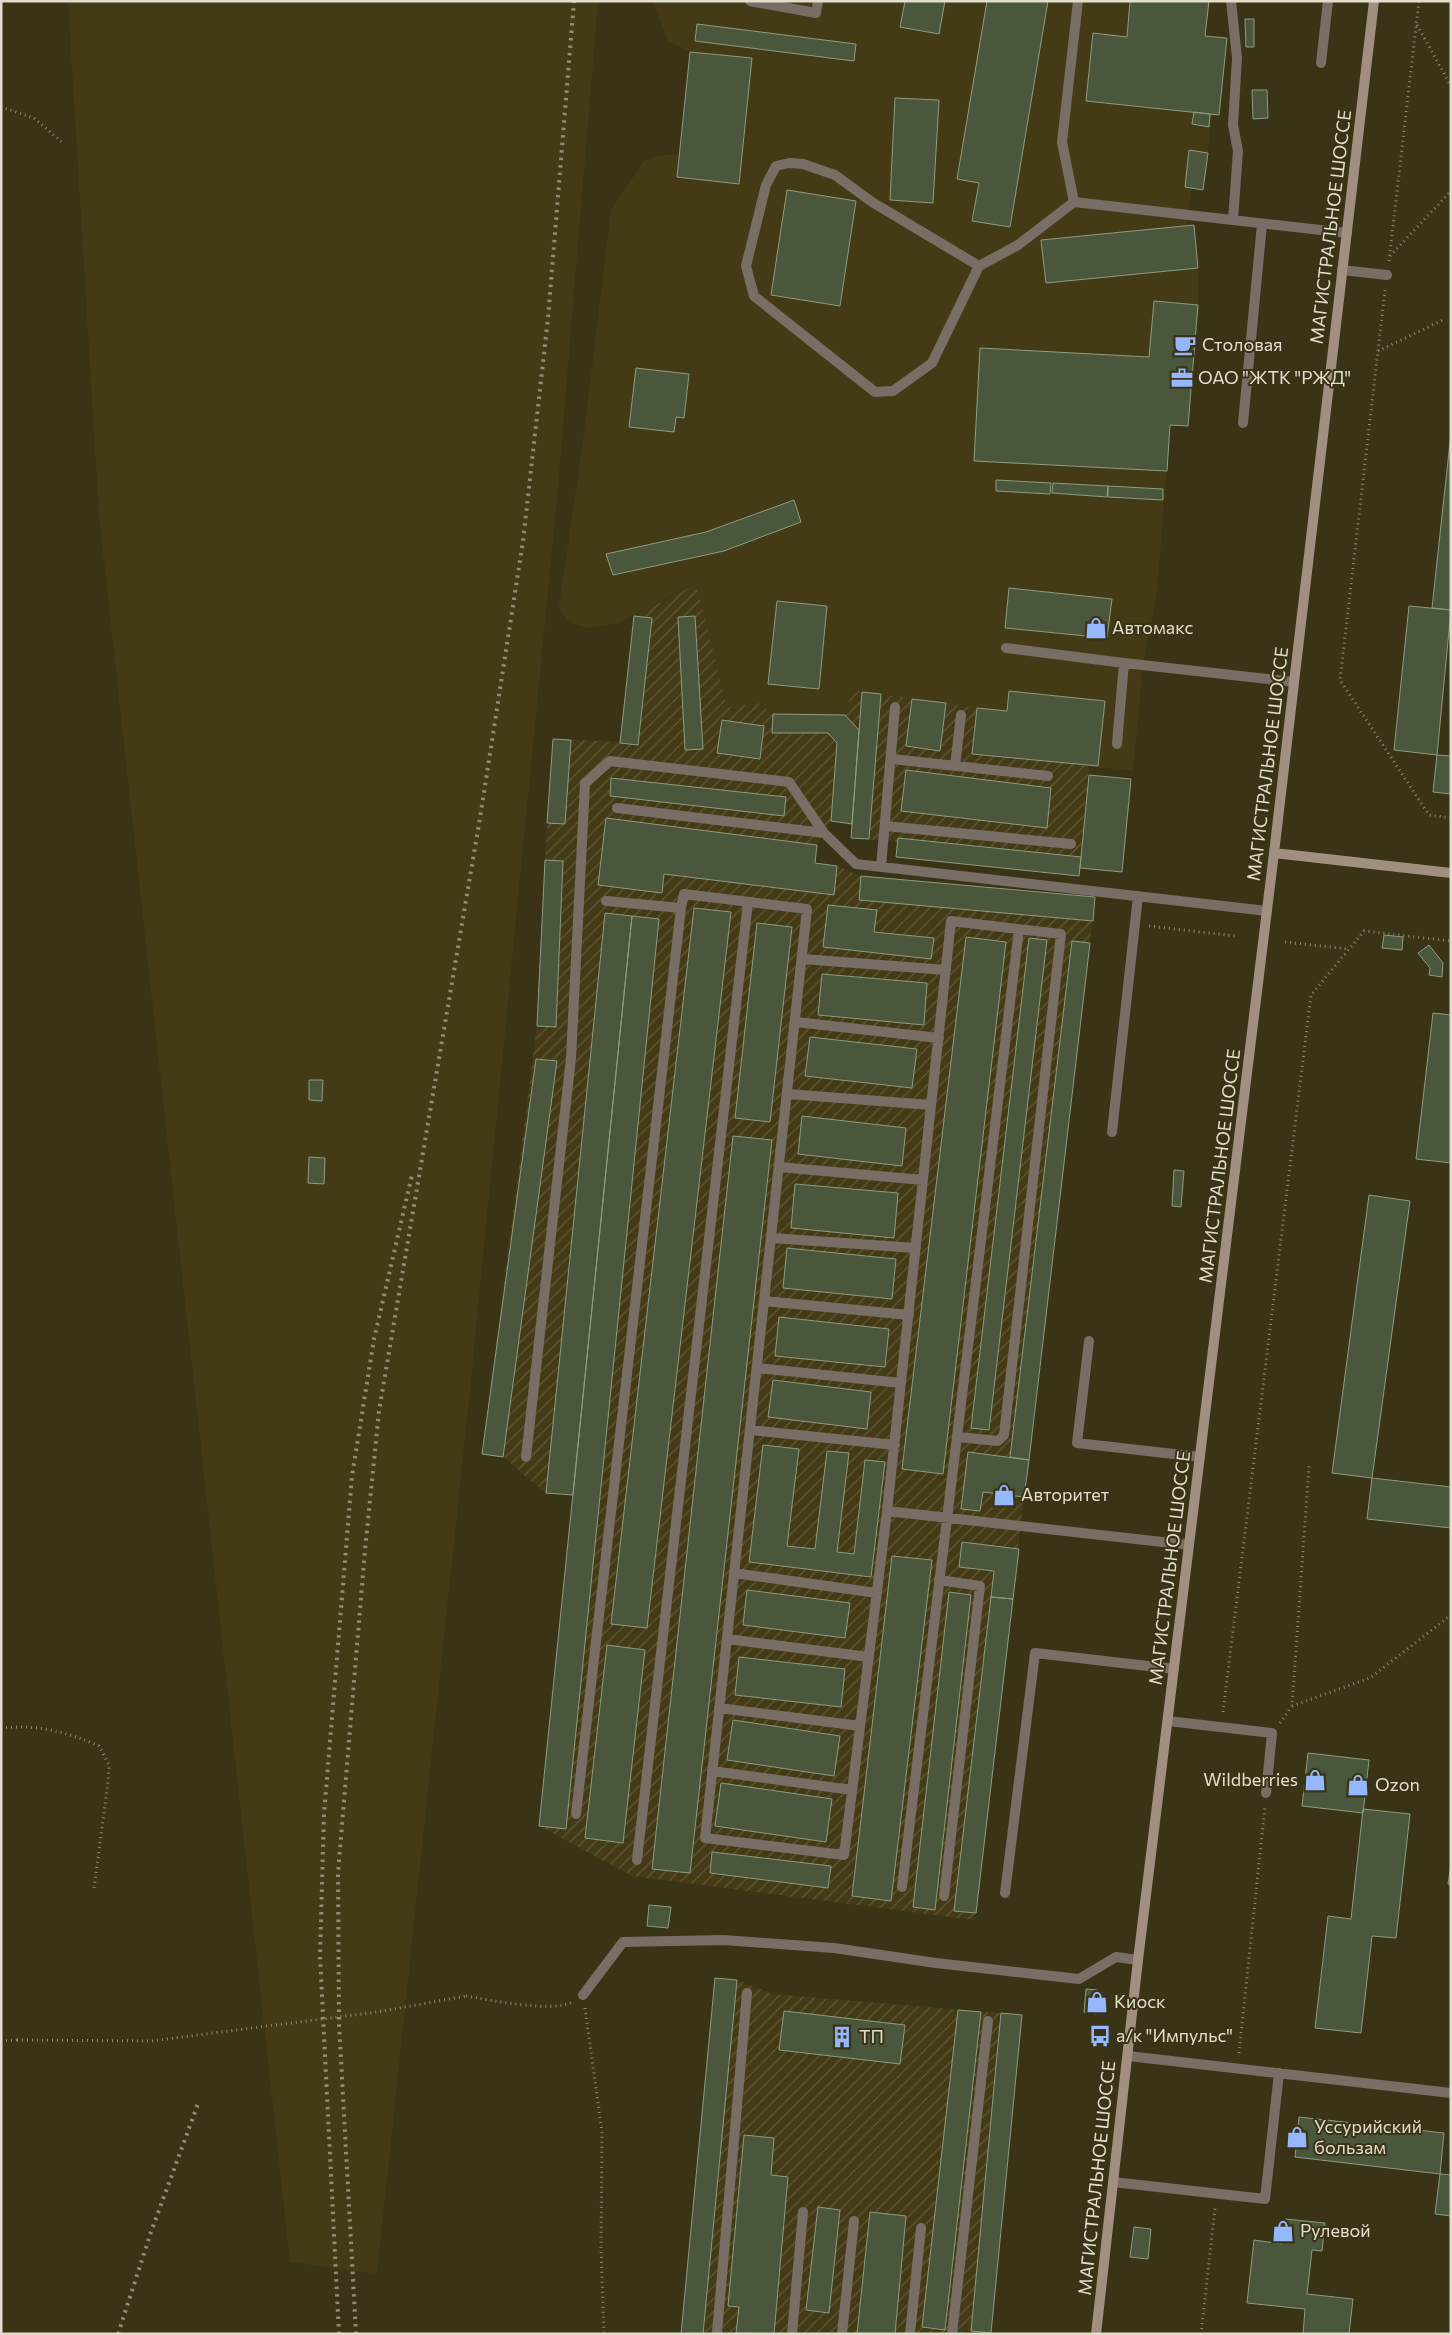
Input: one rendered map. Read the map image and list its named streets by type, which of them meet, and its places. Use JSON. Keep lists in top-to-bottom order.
{
  "streets": {
    "main road": ["МАГИСТРАЛЬНОЕ ШОССЕ"]
  },
  "places": {
    "cafe": ["Столовая"],
    "office": ["ОАО \"ЖТК \"РЖД\""],
    "shop": [
      "Автомакс",
      "Авторитет",
      "Wildberries",
      "Ozon",
      "Киоск",
      "Уссурийский бользам",
      "Рулевой"
    ],
    "bus stop": ["а/к \"Импульс\""],
    "building": ["ТП"]
  }
}
